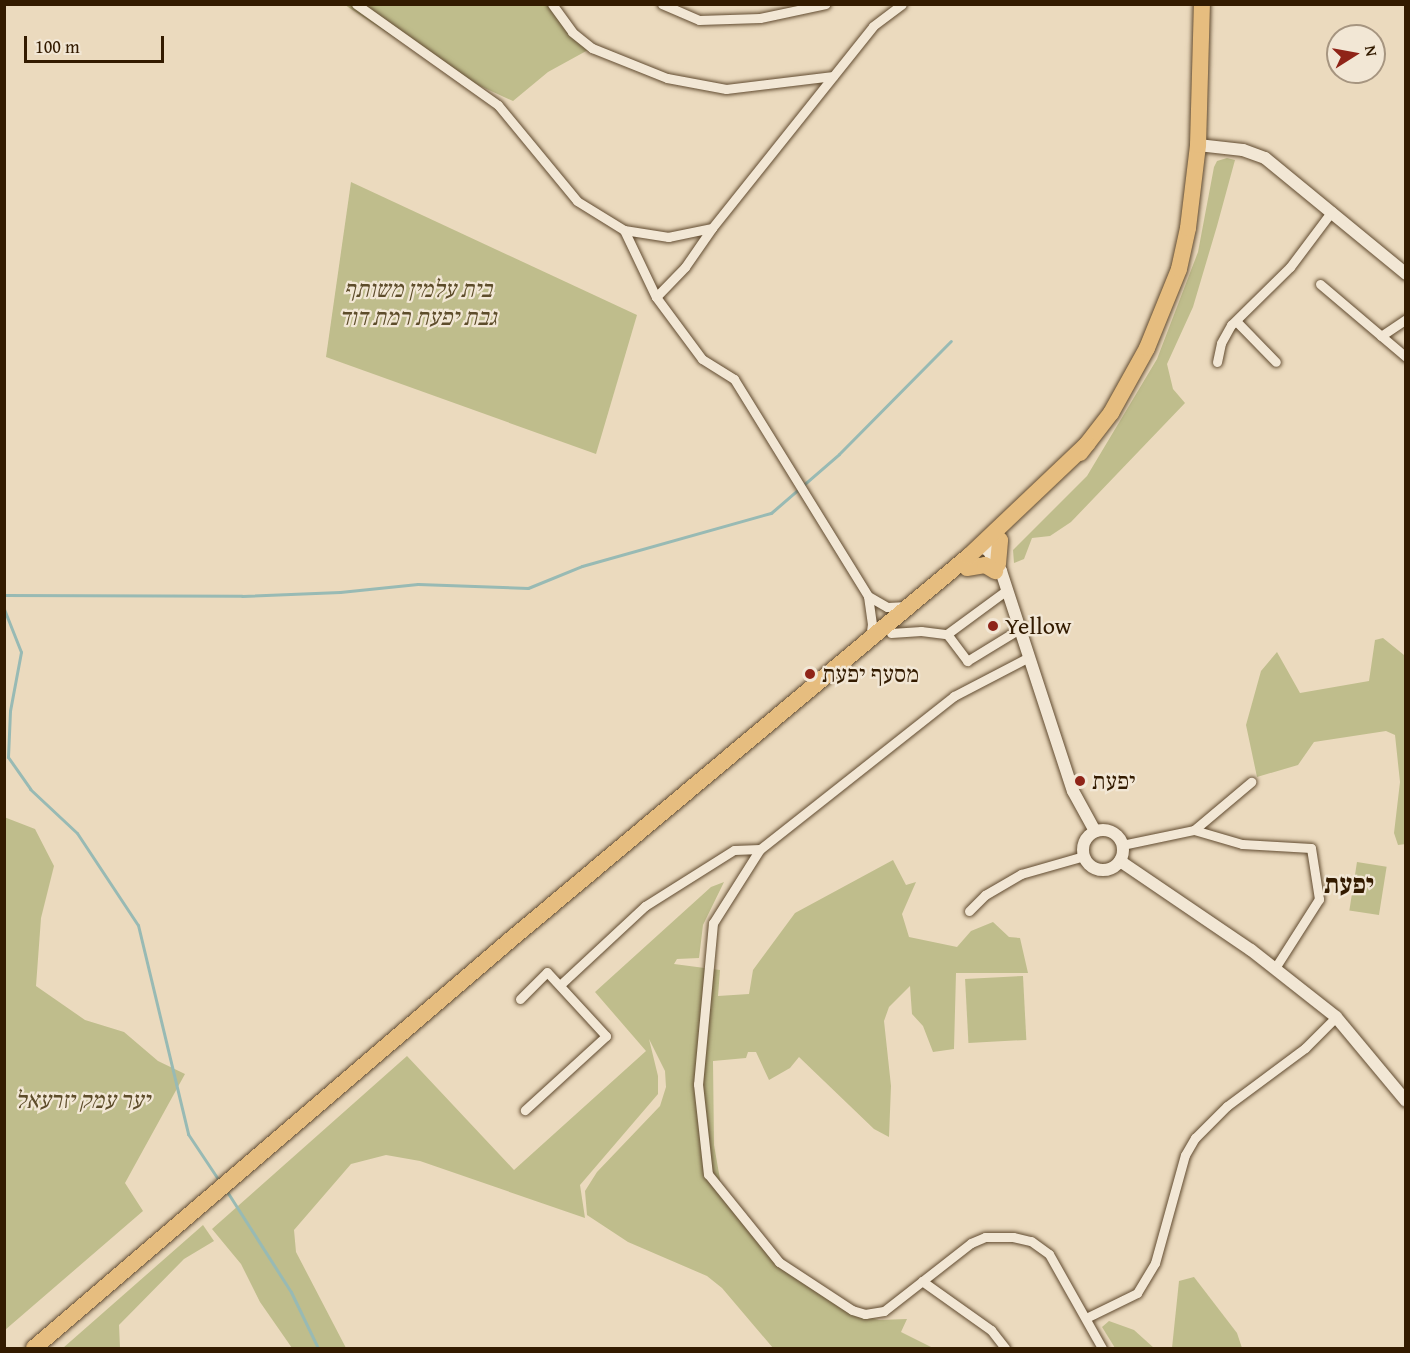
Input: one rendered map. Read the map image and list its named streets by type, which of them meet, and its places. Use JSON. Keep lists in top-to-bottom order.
{
  "districts": ["יפעת"],
  "parks": ["בית עלמין משותף גבת יפעת רמת דוד", "יער עמק יזרעאל"],
  "places": ["Yellow", "מסעף יפעת", "יפעת"],
  "scale_bar": "100 m",
  "north": "right"
}
